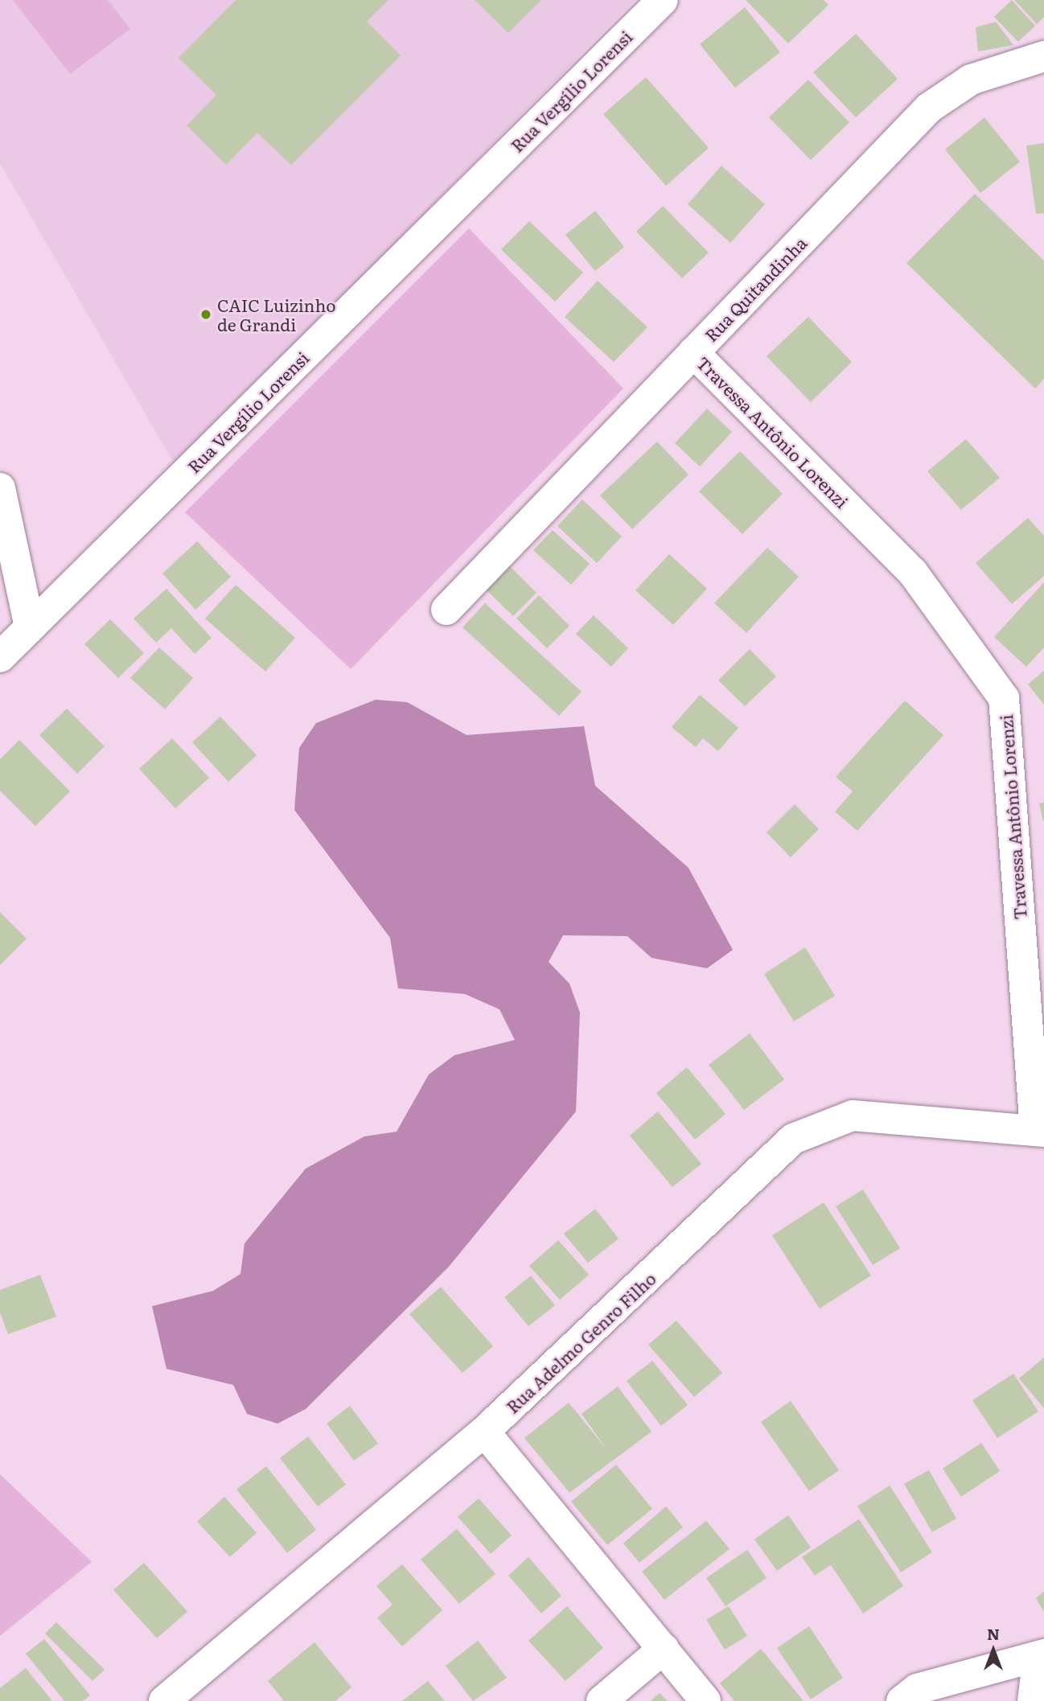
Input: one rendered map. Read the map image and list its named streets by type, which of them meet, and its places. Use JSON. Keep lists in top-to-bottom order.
{
  "streets": {
    "street": [
      "Rua Vergílio Lorensi",
      "Rua Quitandinha",
      "Travessa Antônio Lorenzi",
      "Rua Adelmo Genro Filho"
    ]
  },
  "crossings": [
    ["Rua Quitandinha", "Travessa Antônio Lorenzi"],
    ["Travessa Antônio Lorenzi", "Rua Adelmo Genro Filho"]
  ],
  "places": ["CAIC Luizinho de Grandi"],
  "north": "top"
}
